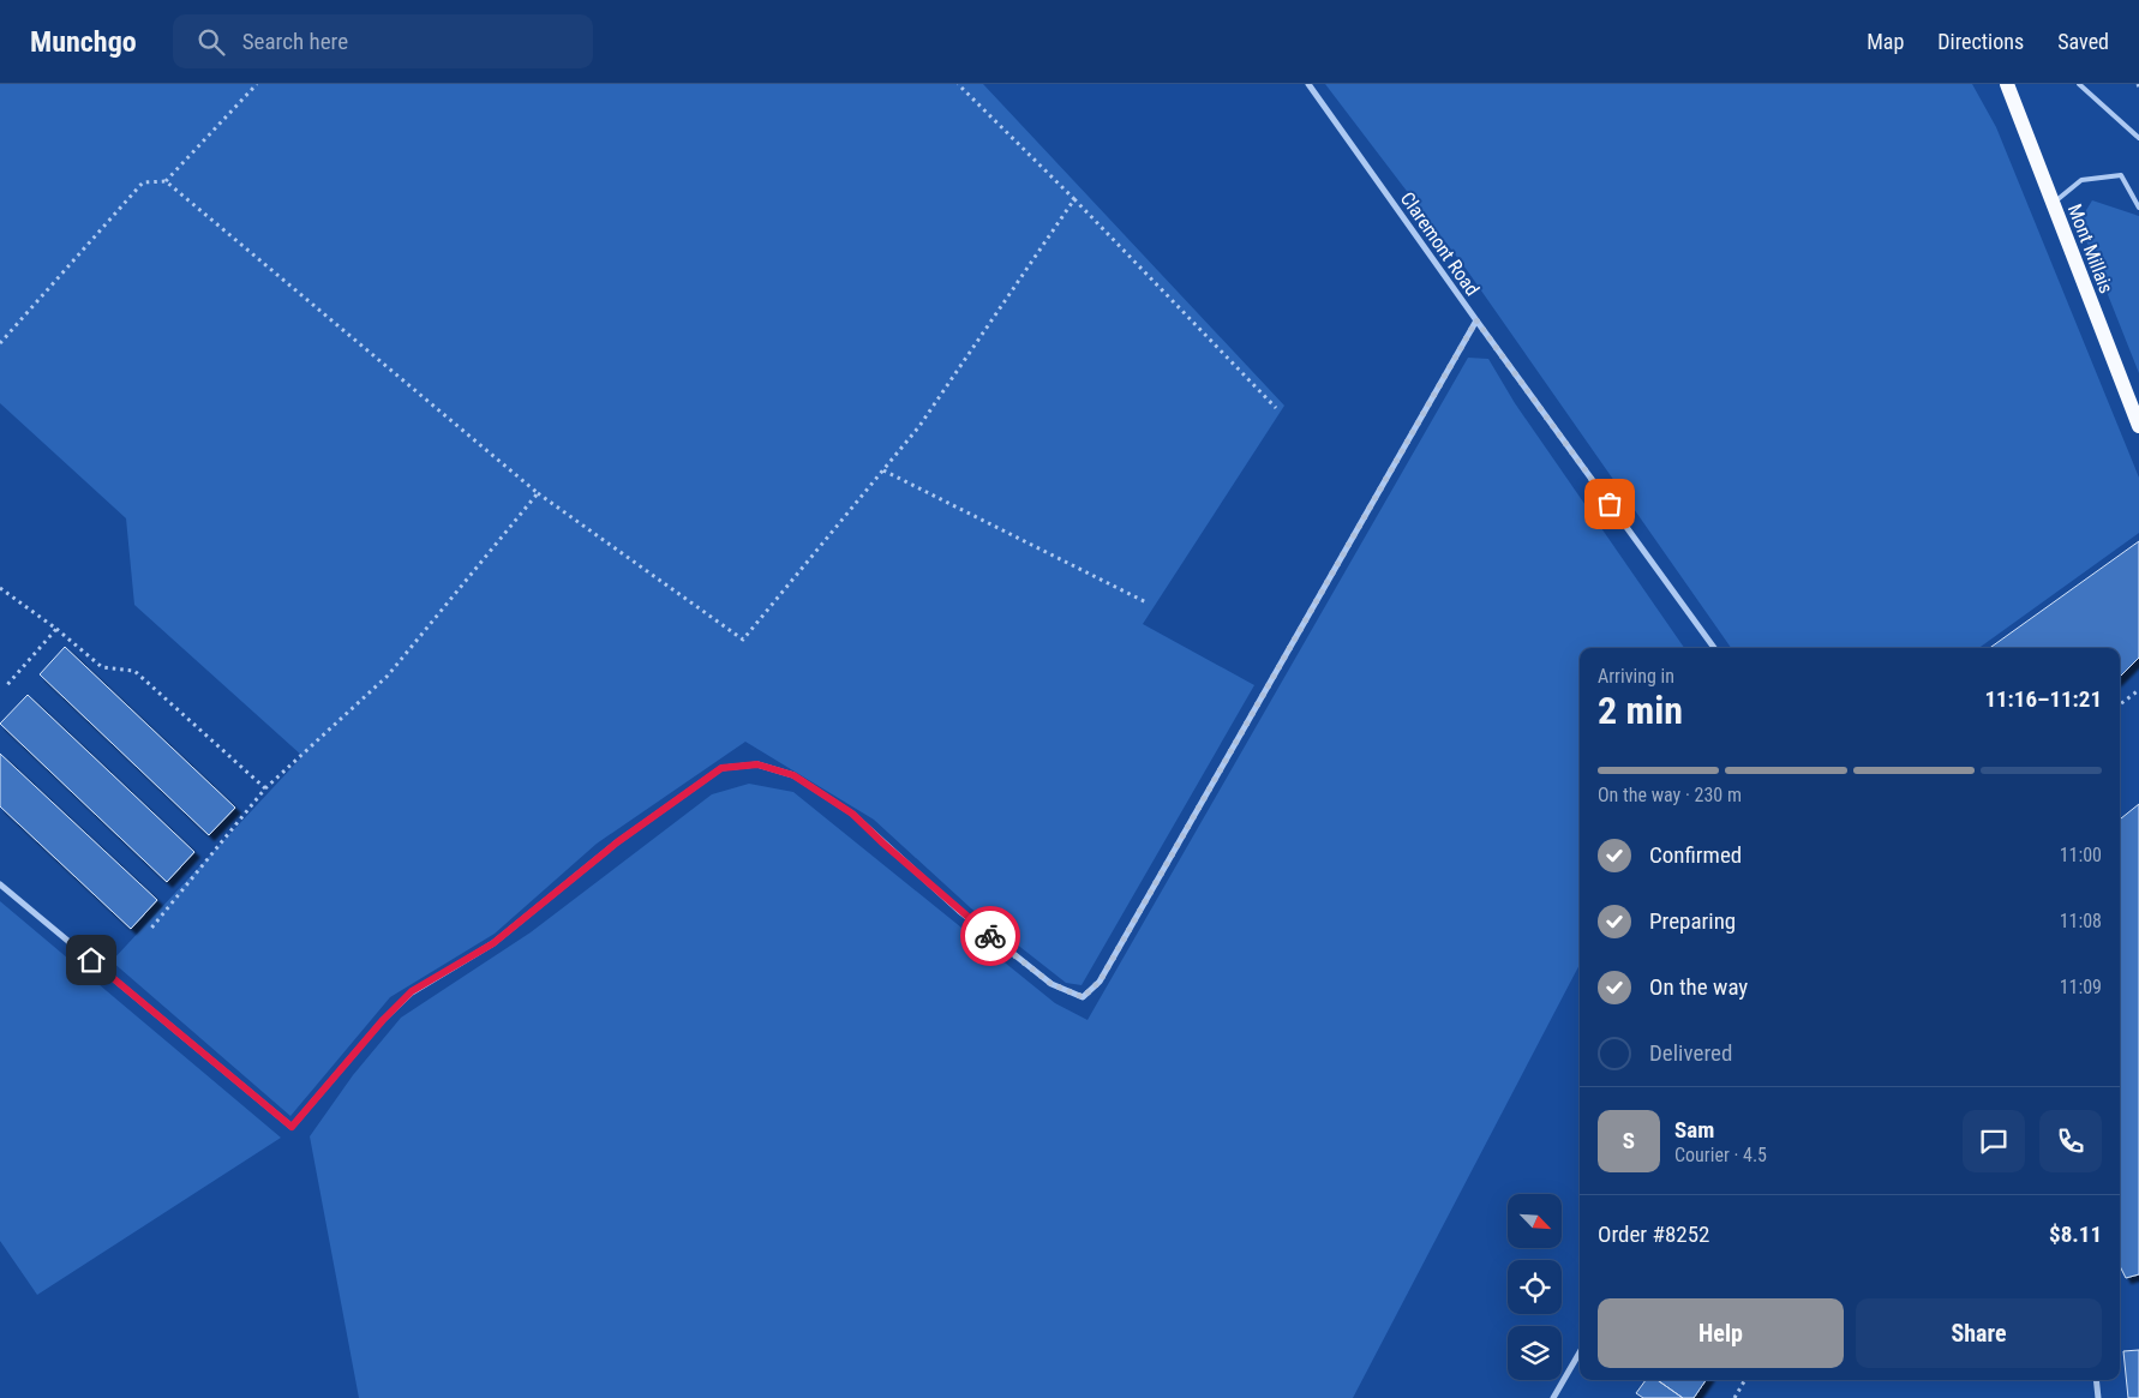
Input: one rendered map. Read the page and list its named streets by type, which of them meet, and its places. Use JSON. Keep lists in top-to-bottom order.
{
  "streets": {
    "main road": ["Mont Millais"],
    "street": ["Claremont Road"]
  },
  "north": "bottom right",
  "page": {
    "header": "Munchgo",
    "search": "Search here",
    "nav": ["Map", "Directions", "Saved"],
    "heading": ["2 min", "Arriving in", "11:16–11:21"],
    "panel": [
      "Sam",
      "Courier · 4.5",
      "Order #8252",
      "$8.11"
    ],
    "bar": "On the way · 230 m",
    "list": [
      ["Confirmed", "11:00"],
      ["Preparing", "11:08"],
      ["On the way", "11:09"],
      "Delivered"
    ],
    "round": "S",
    "buttons": ["Help", "Share"]
  }
}
